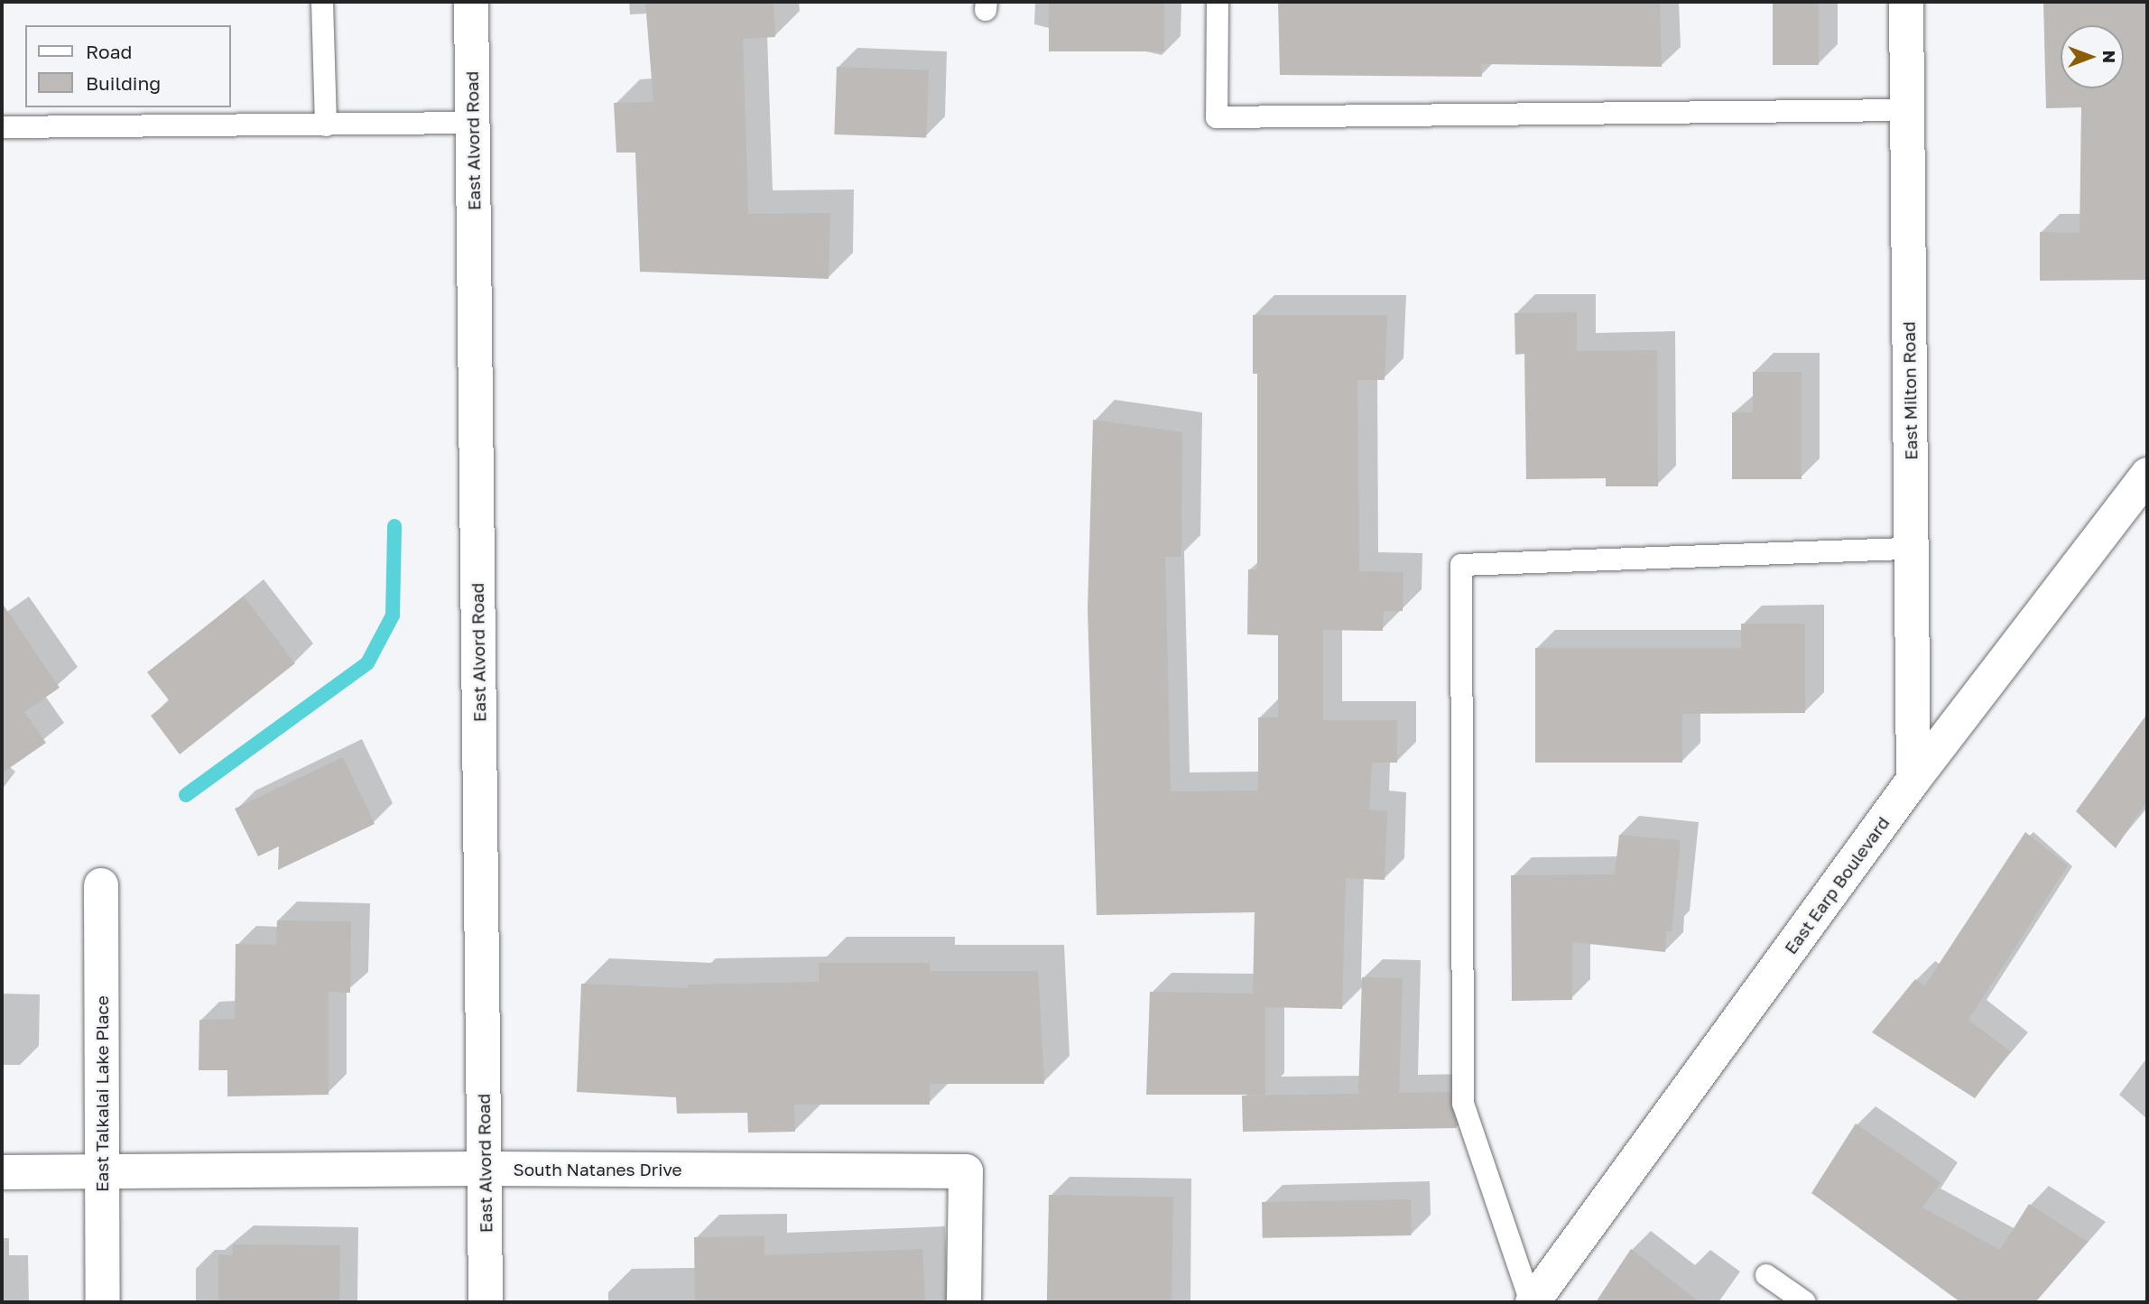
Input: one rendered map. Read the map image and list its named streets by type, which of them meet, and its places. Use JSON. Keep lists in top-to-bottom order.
{
  "streets": {
    "street": [
      "East Alvord Road",
      "East Milton Road",
      "East Earp Boulevard",
      "East Talkalai Lake Place",
      "South Natanes Drive"
    ]
  },
  "crossings": [
    ["East Alvord Road", "South Natanes Drive"],
    ["East Milton Road", "East Earp Boulevard"],
    ["East Talkalai Lake Place", "South Natanes Drive"]
  ],
  "legend": ["Road", "Building"],
  "north": "right"
}
